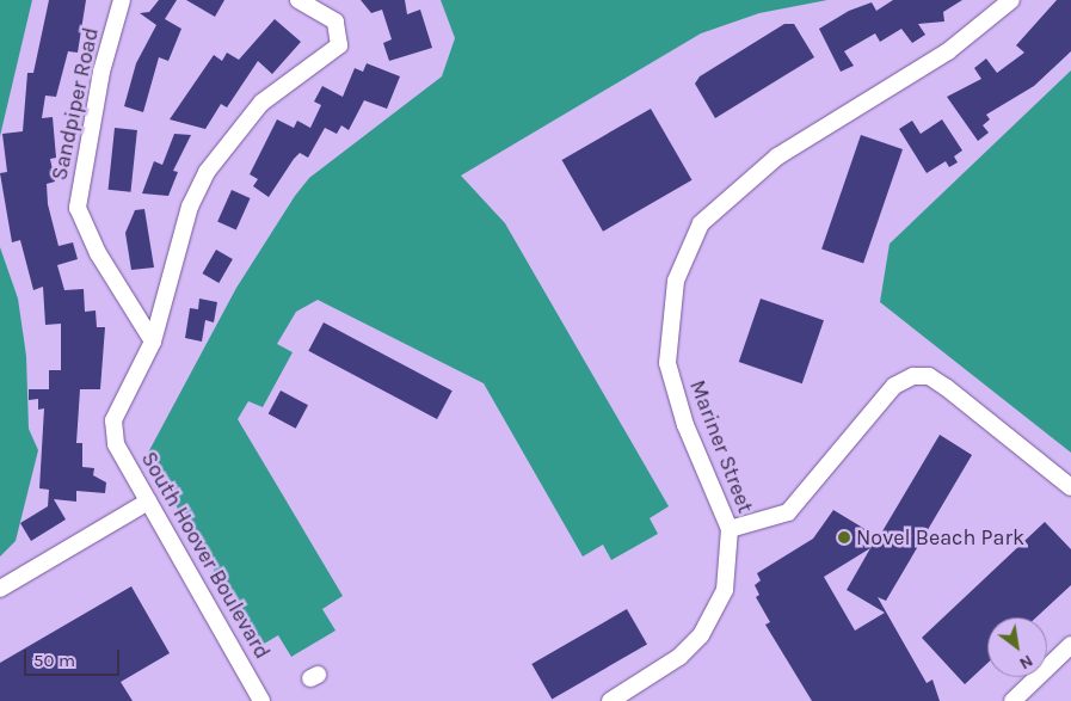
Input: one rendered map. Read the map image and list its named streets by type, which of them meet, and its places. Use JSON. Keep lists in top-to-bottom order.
{
  "streets": {
    "street": ["Sandpiper Road", "Mariner Street", "South Hoover Boulevard"]
  },
  "crossings": [
    ["Sandpiper Road", "South Hoover Boulevard"]
  ],
  "places": ["Novel Beach Park"],
  "scale_bar": "50 m",
  "north": "bottom right"
}
